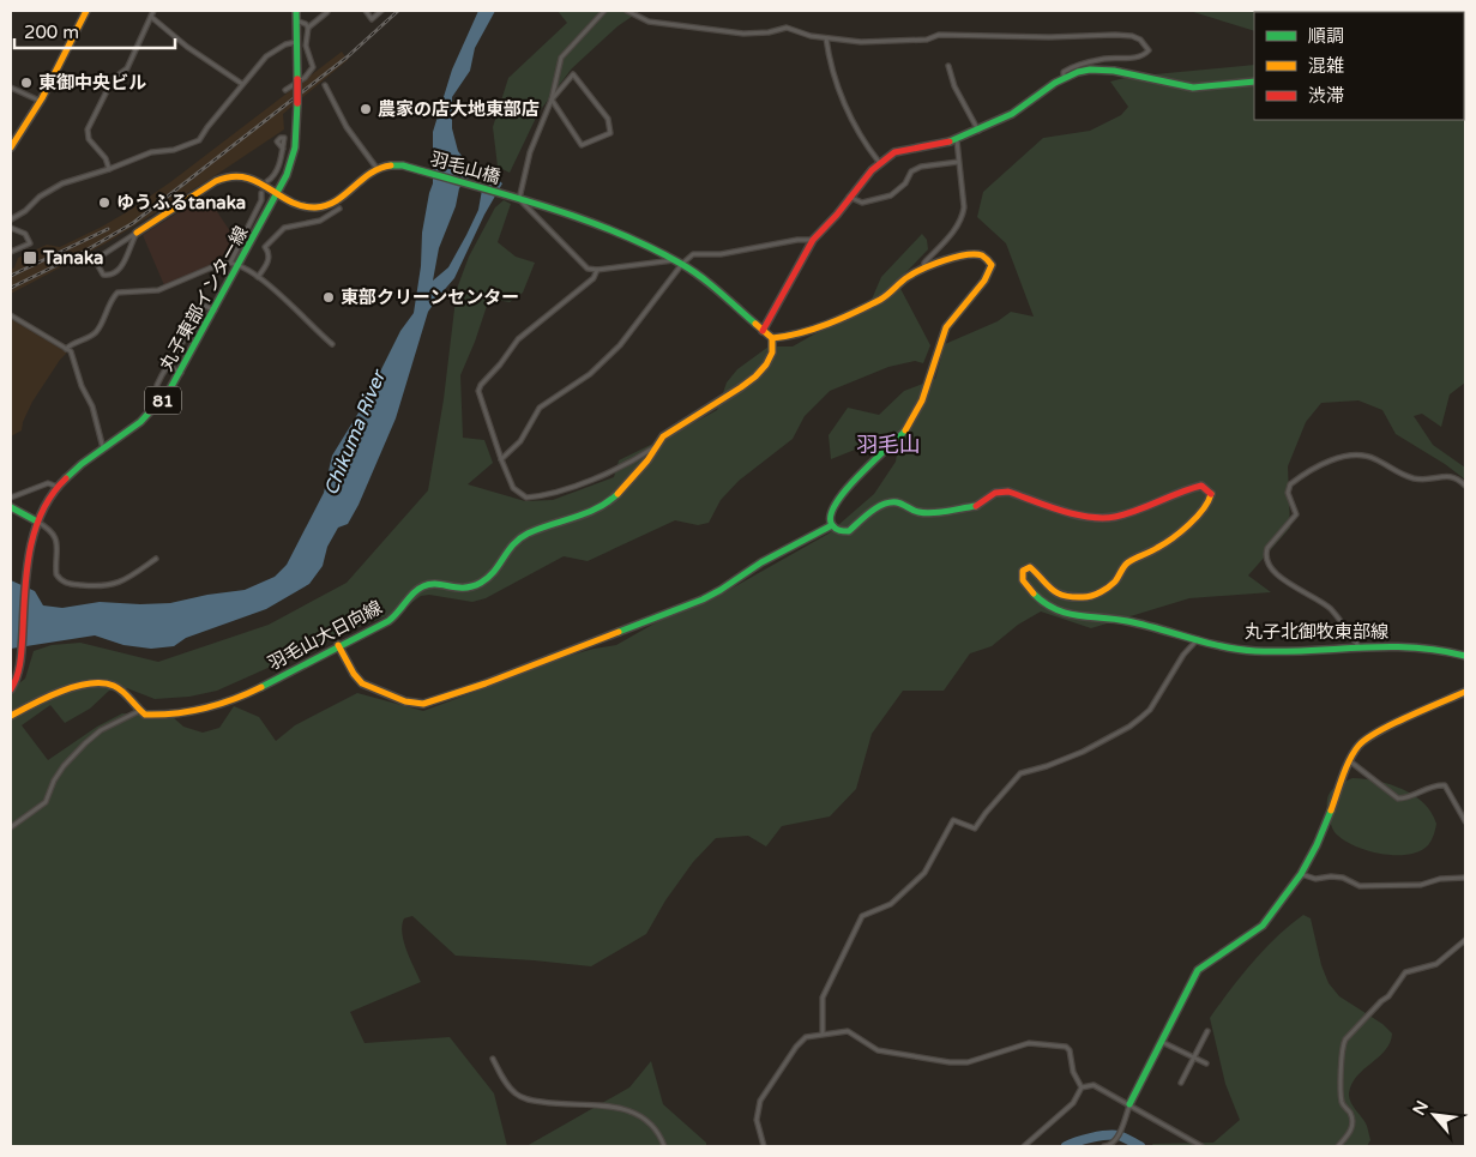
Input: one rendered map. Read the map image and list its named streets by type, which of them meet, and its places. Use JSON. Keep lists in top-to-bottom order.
{
  "streets": {
    "main road": [
      "羽毛山橋",
      "丸子東部インター線",
      "81",
      "丸子北御牧東部線",
      "羽毛山大日向線"
    ]
  },
  "districts": ["羽毛山"],
  "water": ["Chikuma River"],
  "places": {
    "other": [
      "東御中央ビル",
      "農家の店大地東部店",
      "ゆうふるtanaka",
      "東部クリーンセンター"
    ],
    "transit": ["Tanaka"]
  },
  "legend": ["順調", "混雑", "渋滞"],
  "scale_bar": "200 m",
  "north": "top left"
}
